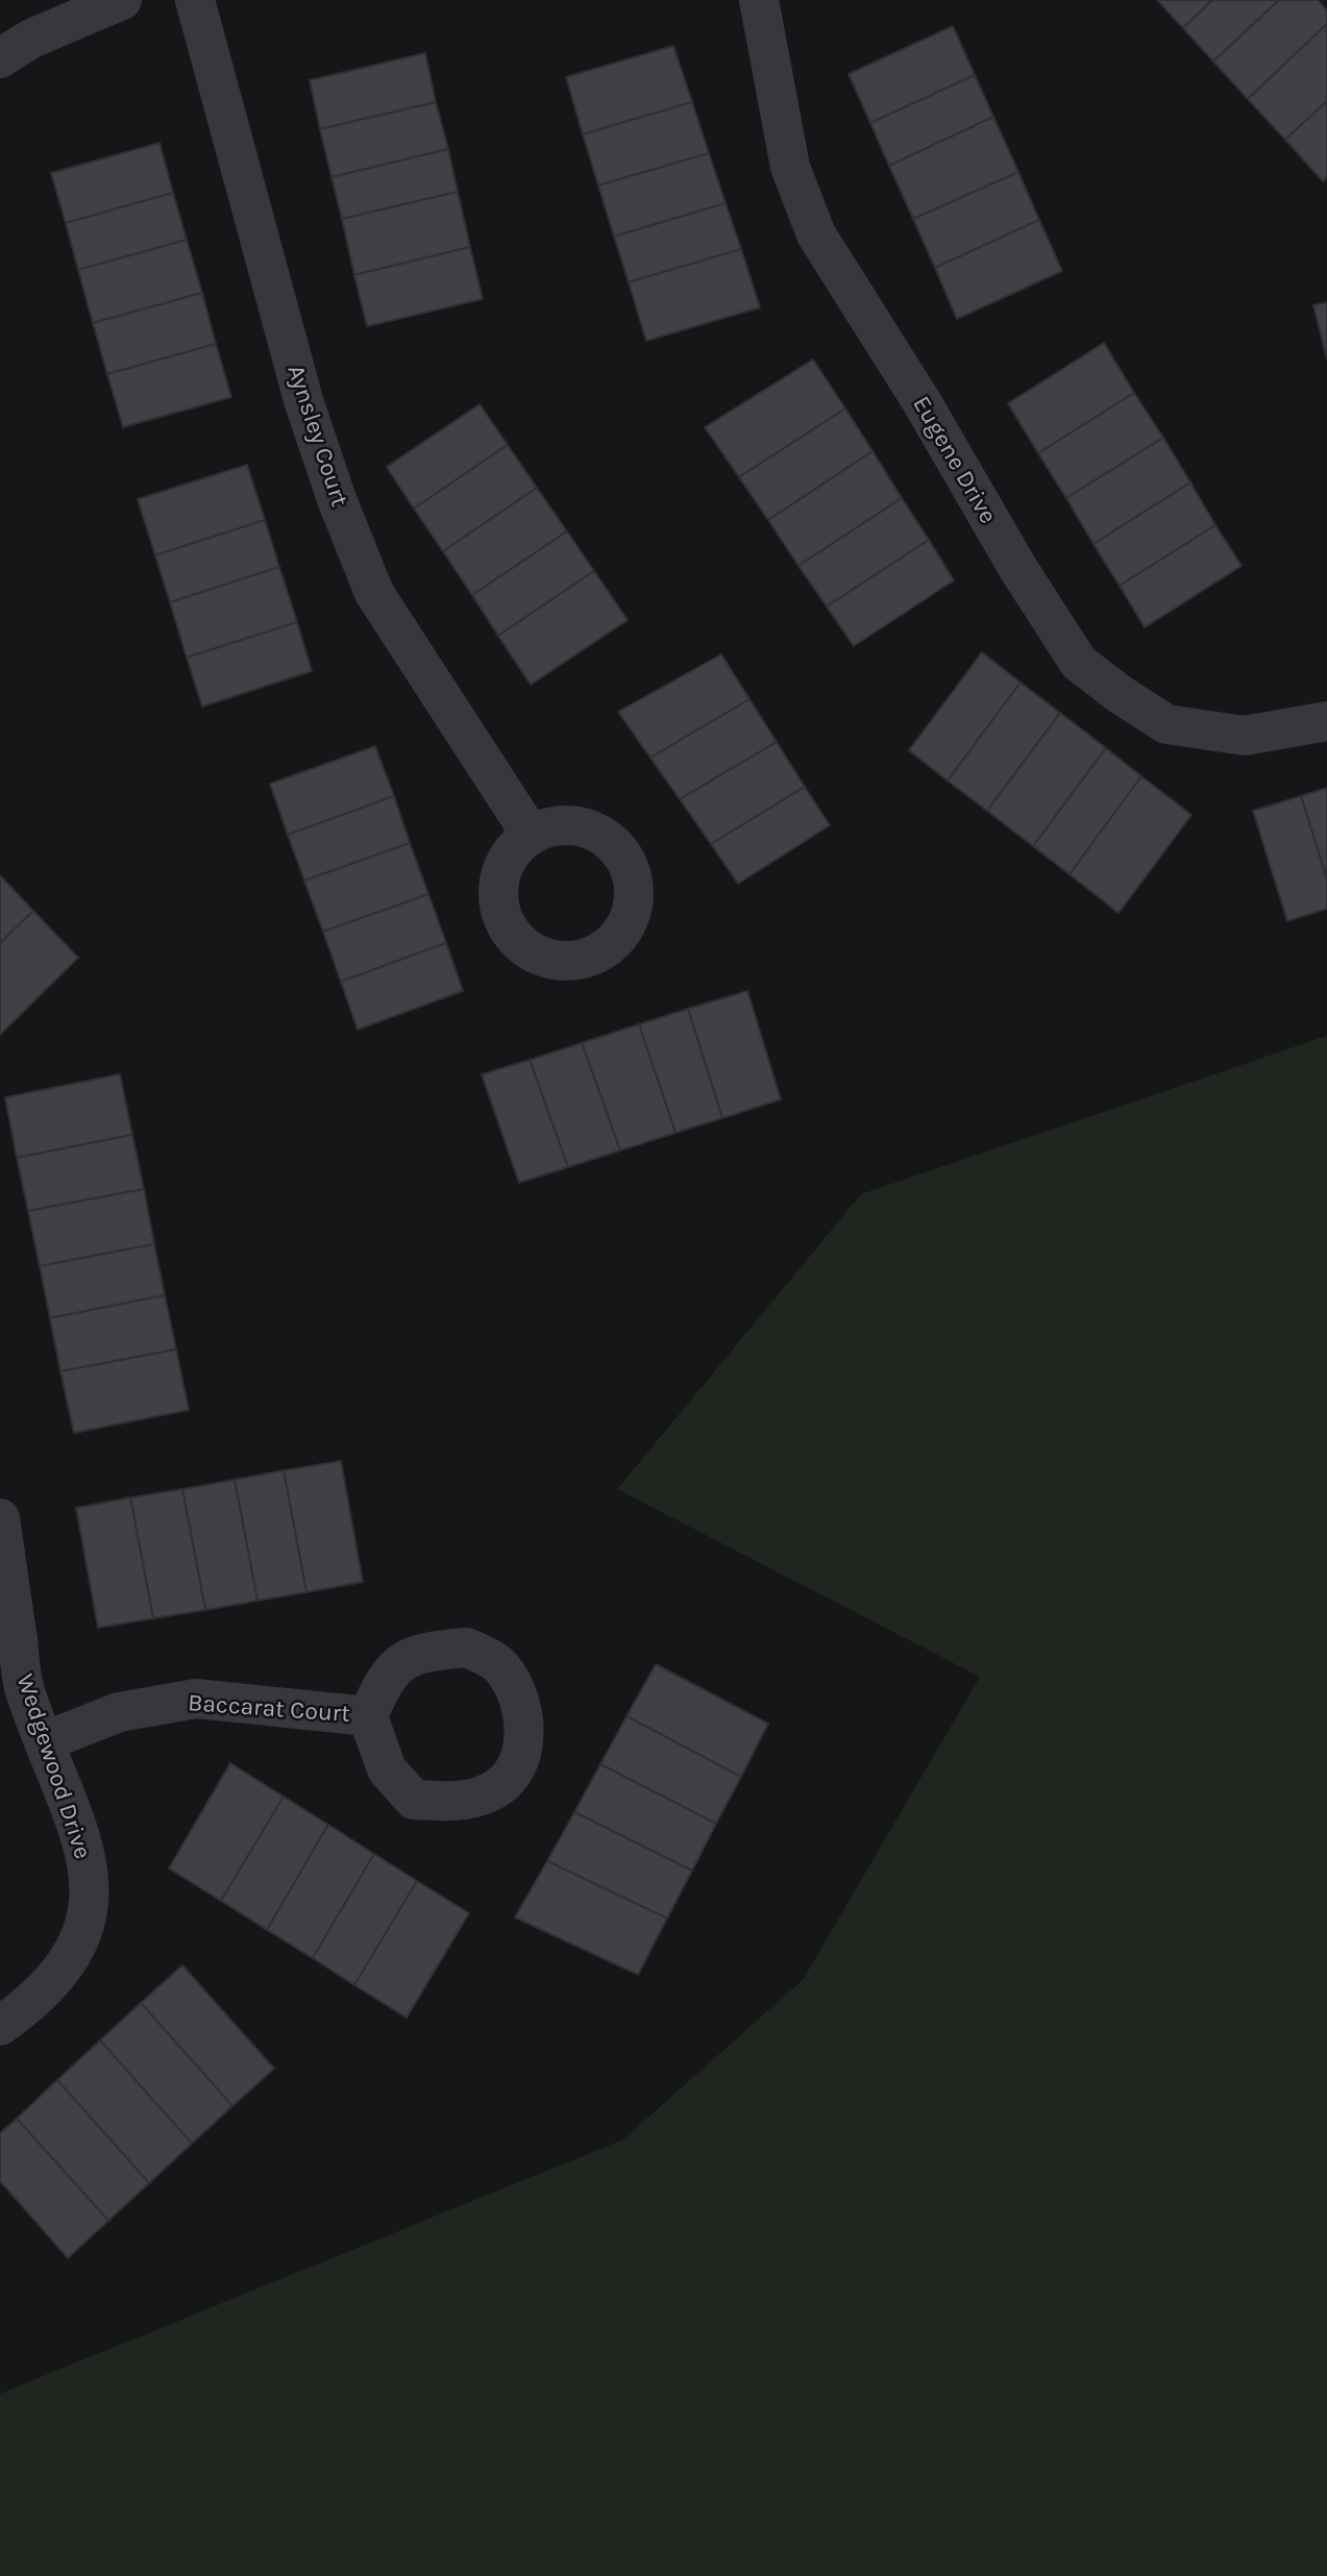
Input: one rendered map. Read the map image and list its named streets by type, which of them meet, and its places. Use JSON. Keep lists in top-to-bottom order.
{
  "streets": {
    "street": [
      "Aynsley Court",
      "Eugene Drive",
      "Baccarat Court",
      "Wedgewood Drive"
    ]
  },
  "crossings": [
    ["Baccarat Court", "Wedgewood Drive"]
  ]
}
